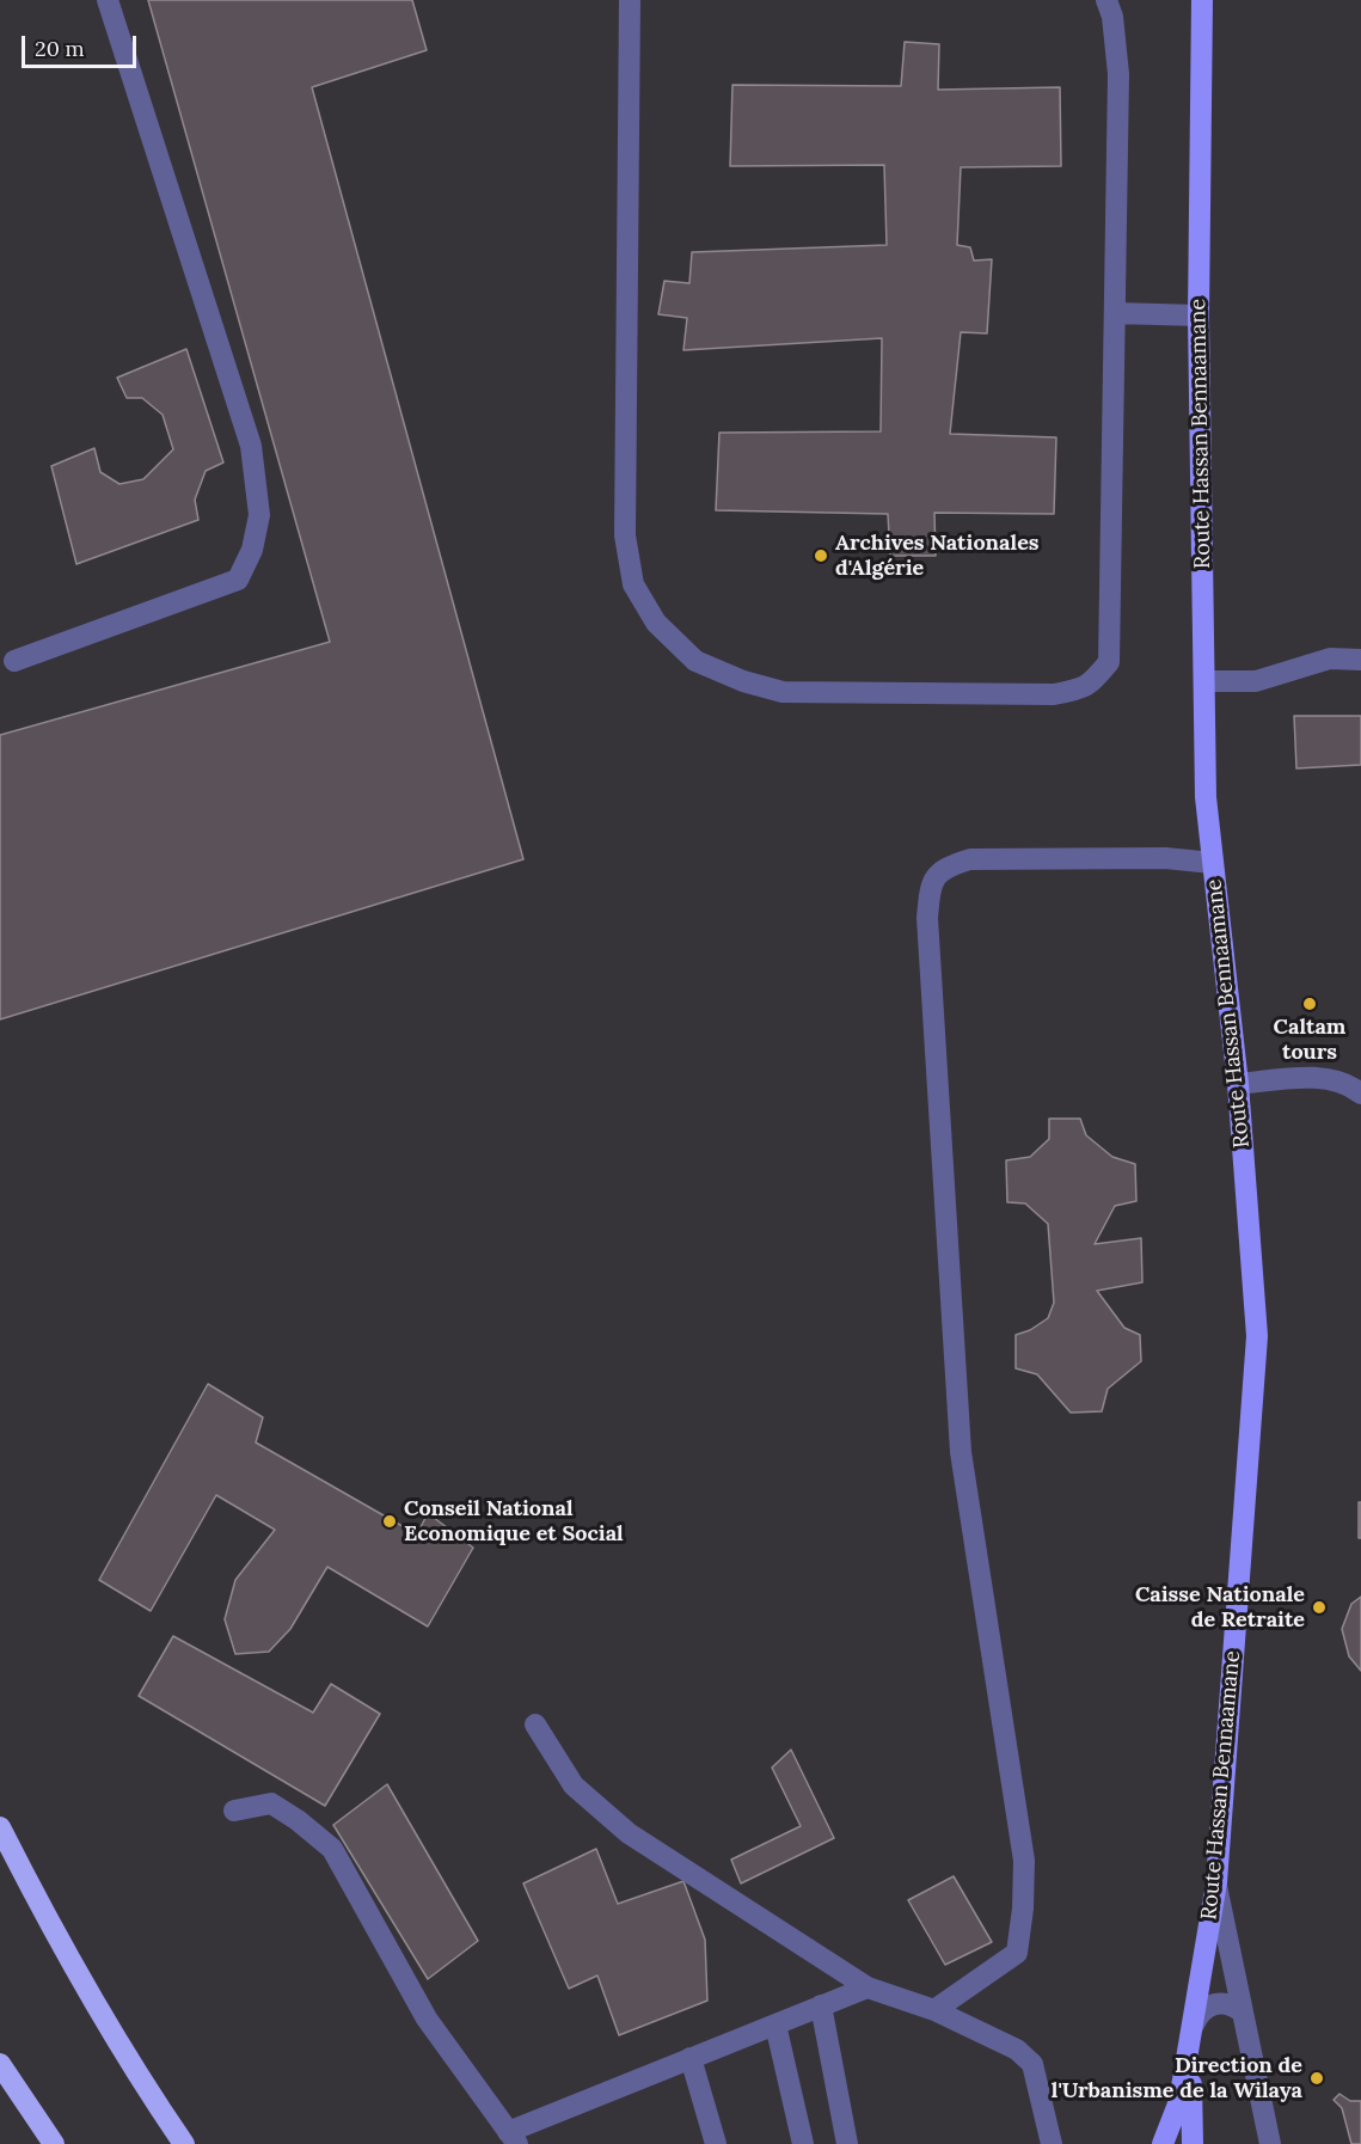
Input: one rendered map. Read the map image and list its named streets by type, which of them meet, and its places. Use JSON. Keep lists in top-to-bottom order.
{
  "streets": {
    "main road": ["Route Hassan Bennaamane"]
  },
  "places": [
    "Archives Nationales d'Algérie",
    "Caltam tours",
    "Conseil National Economique et Social",
    "Caisse Nationale de Retraite",
    "Direction de l'Urbanisme de la Wilaya"
  ],
  "scale_bar": "20 m"
}
